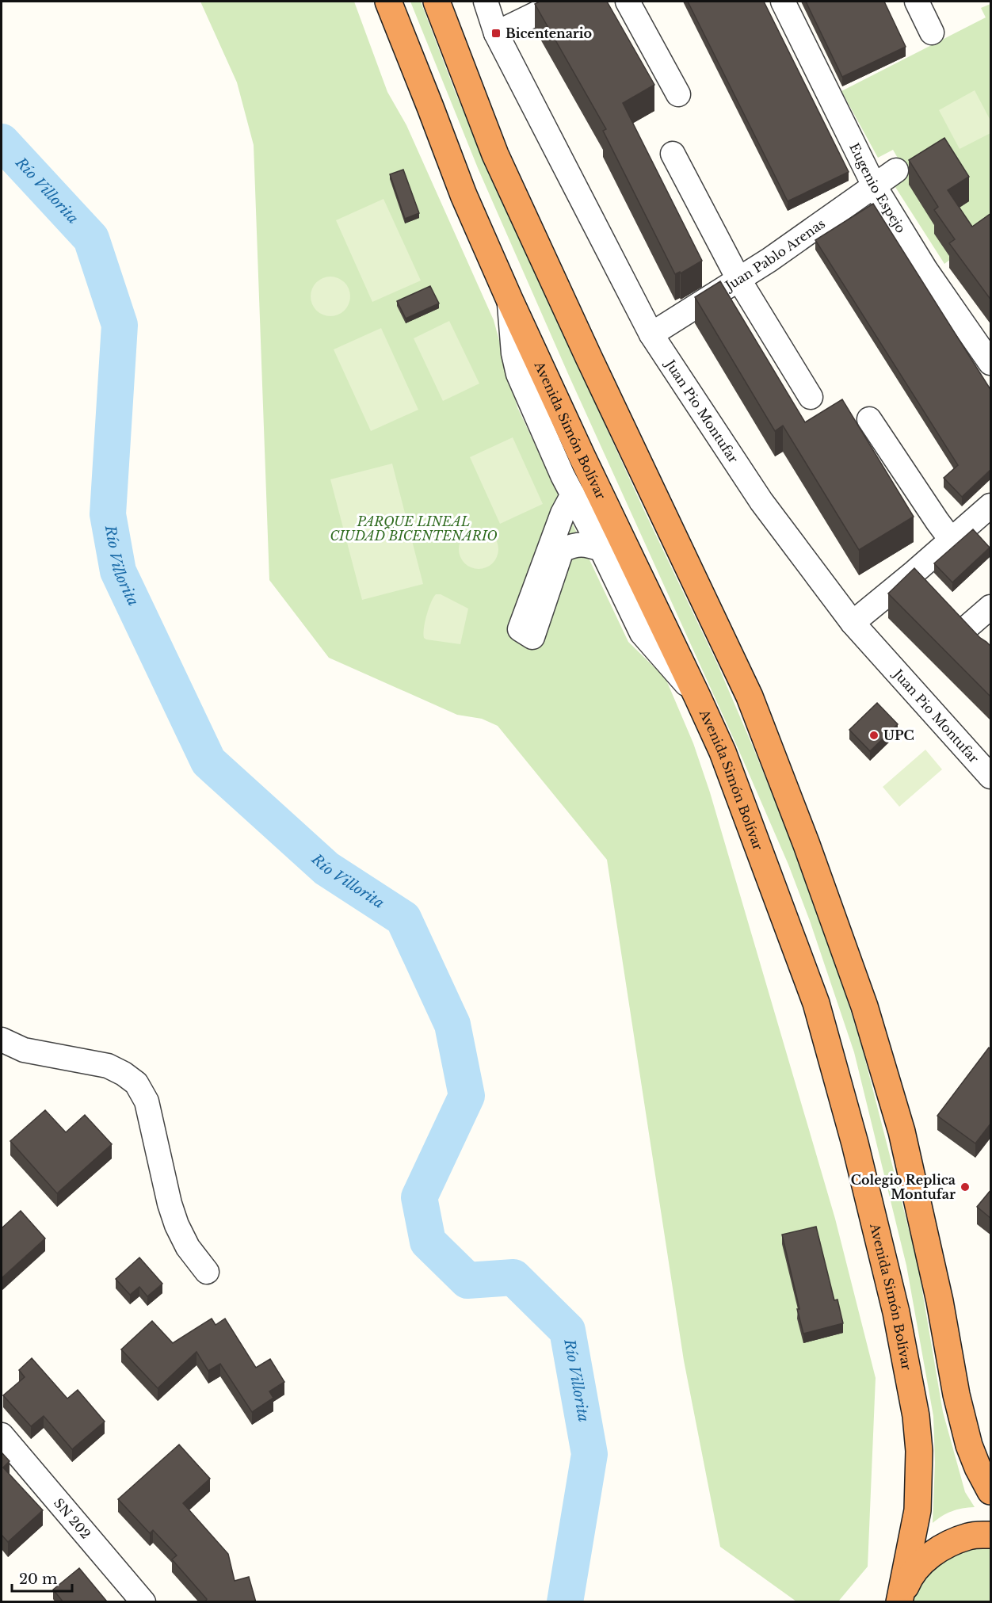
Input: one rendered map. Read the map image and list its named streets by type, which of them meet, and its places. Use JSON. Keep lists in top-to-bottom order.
{
  "streets": {
    "highway": ["Avenida Simón Bolívar"],
    "street": [
      "Eugenio Espejo",
      "Juan Pablo Arenas",
      "Juan Pio Montufar",
      "SN 202"
    ]
  },
  "crossings": [
    ["Eugenio Espejo", "Juan Pablo Arenas"],
    ["Juan Pablo Arenas", "Juan Pio Montufar"]
  ],
  "water": ["Río Villorita"],
  "parks": ["PARQUE LINEAL CIUDAD BICENTENARIO"],
  "places": {
    "transit": ["Bicentenario"],
    "other": ["UPC", "Colegio Replica Montufar"]
  },
  "scale_bar": "20 m"
}
